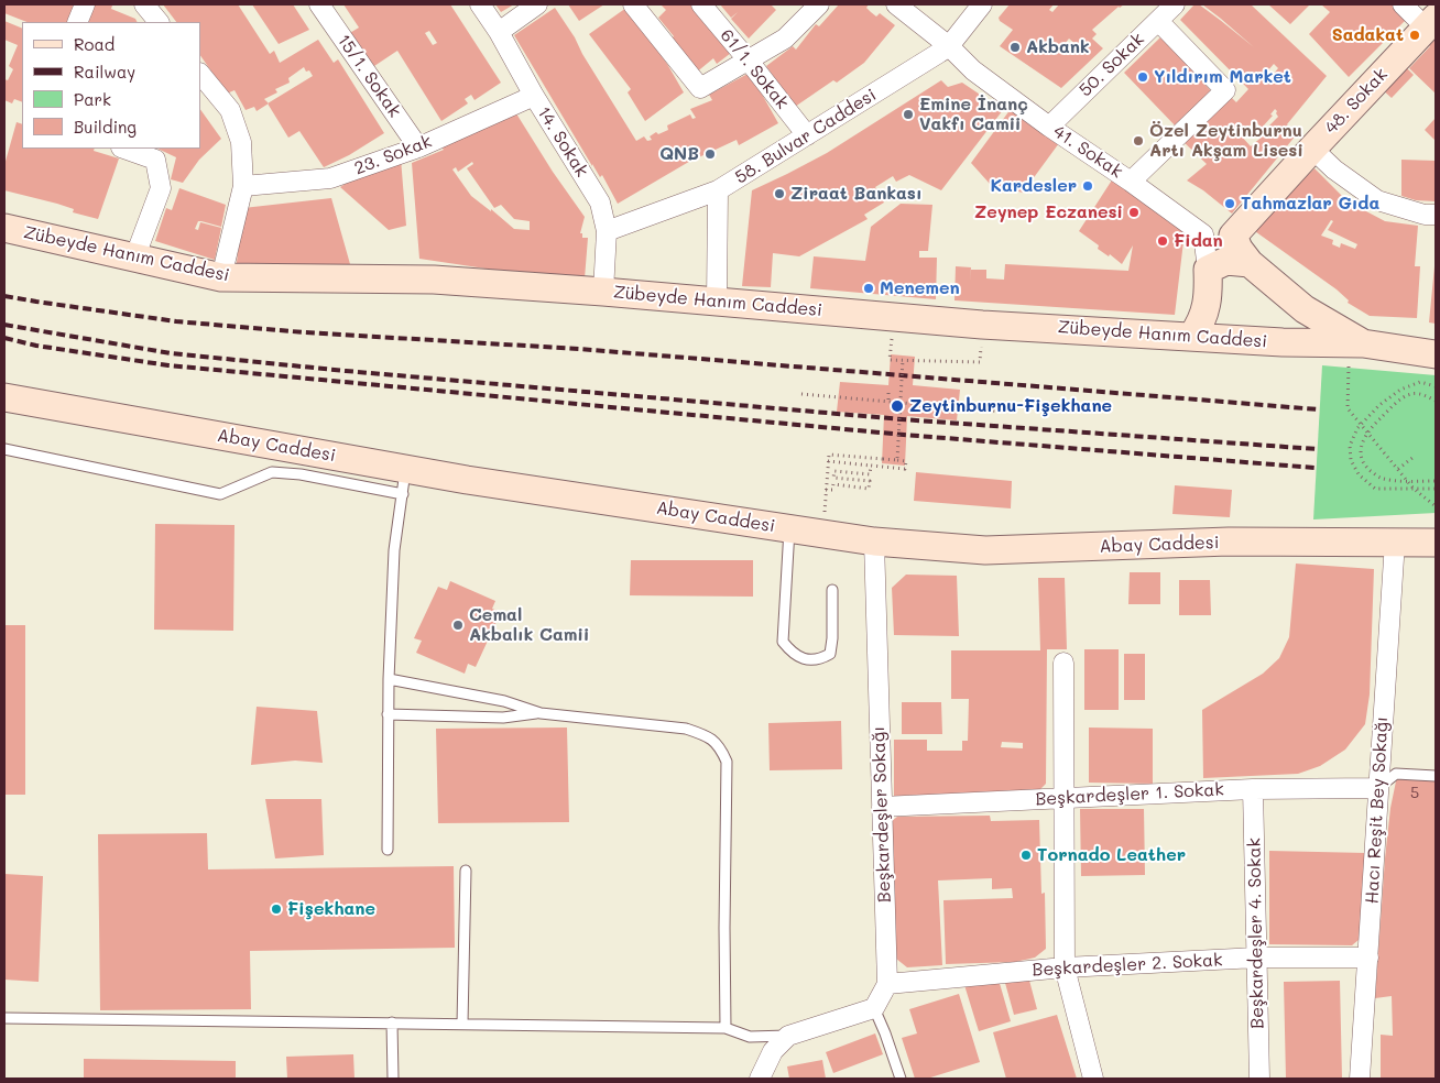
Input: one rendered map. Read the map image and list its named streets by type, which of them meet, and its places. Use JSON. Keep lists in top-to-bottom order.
{
  "streets": {
    "main road": ["48. Sokak", "Zübeyde Hanım Caddesi", "Abay Caddesi"],
    "street": [
      "50. Sokak",
      "61/1. Sokak",
      "15/1. Sokak",
      "58. Bulvar Caddesi",
      "14. Sokak",
      "41. Sokak",
      "23. Sokak",
      "Beşkardeşler 1. Sokak",
      "Hacı Reşit Bey Sokağı",
      "Beşkardeşler Sokağı",
      "Beşkardeşler 4. Sokak",
      "Beşkardeşler 2. Sokak"
    ]
  },
  "crossings": [
    ["50. Sokak", "41. Sokak"],
    ["61/1. Sokak", "58. Bulvar Caddesi"],
    ["15/1. Sokak", "23. Sokak"],
    ["58. Bulvar Caddesi", "14. Sokak"],
    ["58. Bulvar Caddesi", "41. Sokak"],
    ["14. Sokak", "23. Sokak"],
    ["14. Sokak", "Zübeyde Hanım Caddesi"],
    ["Abay Caddesi", "Hacı Reşit Bey Sokağı"],
    ["Abay Caddesi", "Beşkardeşler Sokağı"],
    ["Beşkardeşler 1. Sokak", "Hacı Reşit Bey Sokağı"],
    ["Beşkardeşler 1. Sokak", "Beşkardeşler Sokağı"],
    ["Beşkardeşler 1. Sokak", "Beşkardeşler 4. Sokak"],
    ["Hacı Reşit Bey Sokağı", "Beşkardeşler 2. Sokak"],
    ["Beşkardeşler Sokağı", "Beşkardeşler 2. Sokak"],
    ["Beşkardeşler 4. Sokak", "Beşkardeşler 2. Sokak"]
  ],
  "places": [
    "Sadakat",
    "Akbank",
    "Yıldırım Market",
    "Emine İnanç Vakfı Camii",
    "Özel Zeytinburnu Artı Akşam Lisesi",
    "QNB",
    "Kardesler",
    "Ziraat Bankası",
    "Tahmazlar Gıda",
    "Zeynep Eczanesi",
    "Fidan",
    "Menemen",
    "Zeytinburnu-Fişekhane",
    "Cemal Akbalık Camii",
    "Tornado Leather",
    "Fişekhane"
  ],
  "house_numbers": ["5"],
  "legend": [
    "Road",
    "Railway",
    "Park",
    "Building"
  ]
}
